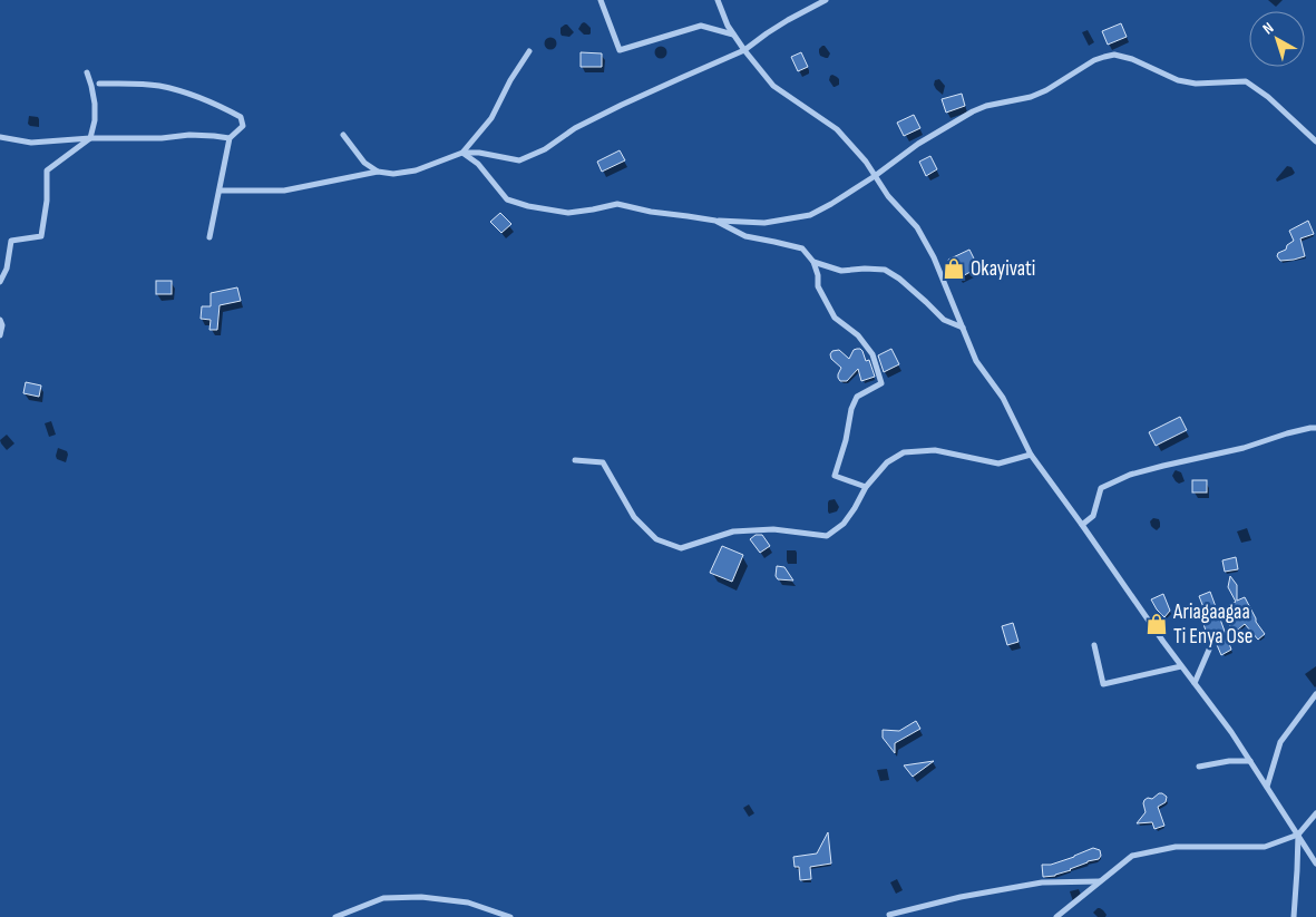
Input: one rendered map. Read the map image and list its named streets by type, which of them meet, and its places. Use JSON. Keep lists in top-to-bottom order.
{
  "places": {
    "shop": ["Okayivati", "Ariagaagaa Ti Enya Ose"]
  },
  "north": "top left"
}
